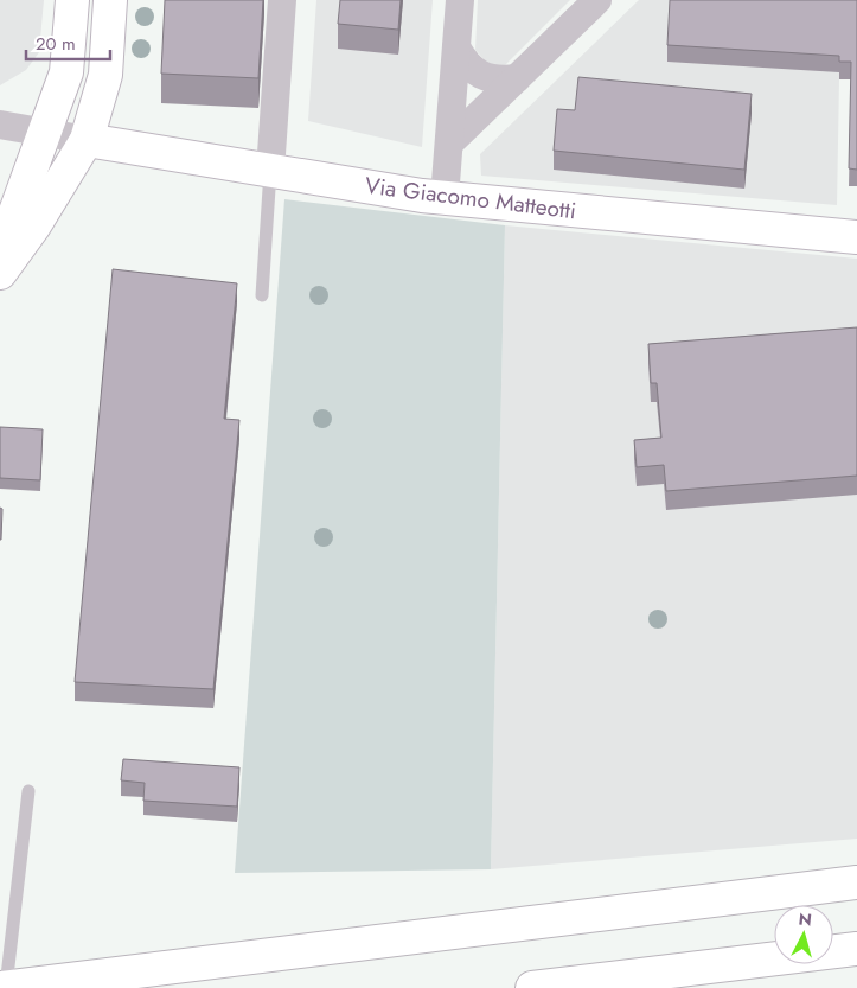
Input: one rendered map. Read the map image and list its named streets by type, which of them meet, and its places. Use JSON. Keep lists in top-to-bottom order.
{
  "streets": {
    "main road": ["Via Giacomo Matteotti"]
  },
  "scale_bar": "20 m",
  "north": "top"
}
